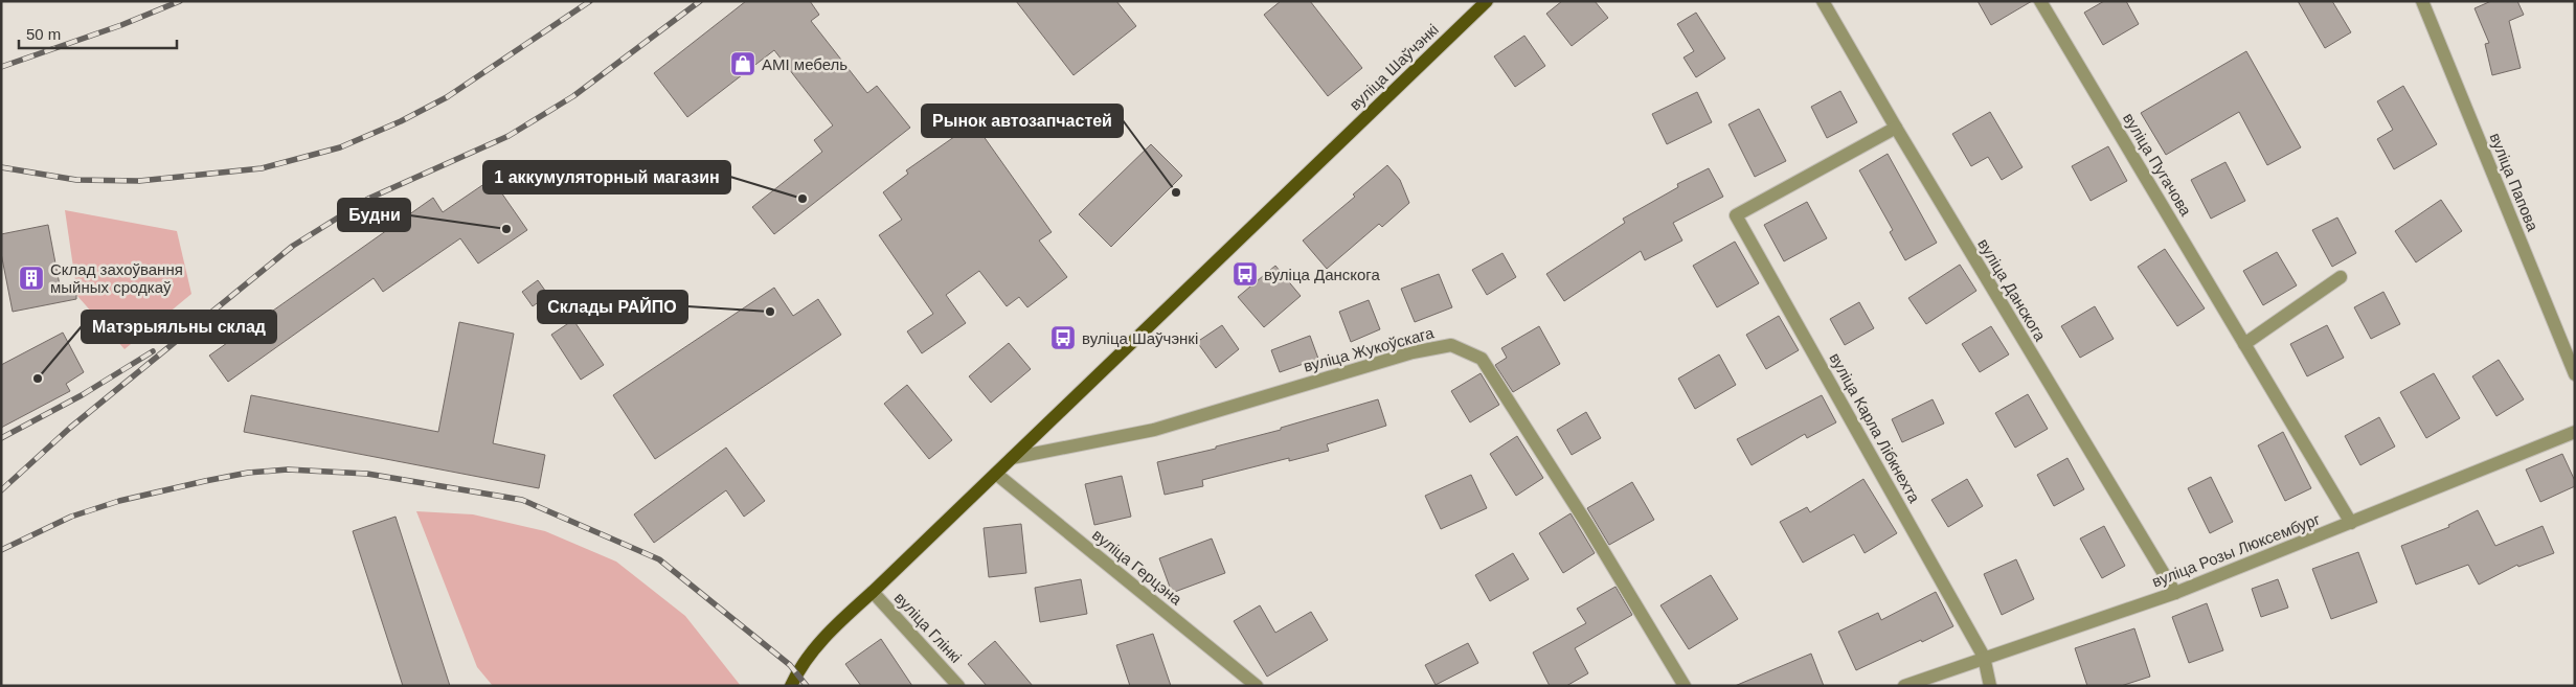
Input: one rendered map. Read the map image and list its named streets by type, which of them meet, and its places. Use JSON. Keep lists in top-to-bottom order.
{
  "streets": {
    "main road": ["вуліца Шаўчэнкі"],
    "street": [
      "вуліца Пугачова",
      "вуліца Папова",
      "вуліца Данскога",
      "вуліца Жукоўскага",
      "вуліца Карла Лібкнехта",
      "вуліца Розы Люксембург",
      "вуліца Герцэна",
      "вуліца Глінкі"
    ]
  },
  "crossings": [
    ["вуліца Шаўчэнкі", "вуліца Жукоўскага"],
    ["вуліца Шаўчэнкі", "вуліца Герцэна"],
    ["вуліца Шаўчэнкі", "вуліца Глінкі"],
    ["вуліца Пугачова", "вуліца Розы Люксембург"],
    ["вуліца Данскога", "вуліца Карла Лібкнехта"],
    ["вуліца Данскога", "вуліца Розы Люксембург"],
    ["вуліца Карла Лібкнехта", "вуліца Розы Люксембург"]
  ],
  "places": {
    "shop": ["AMI мебель"],
    "other": [
      "Рынок автозапчастей",
      "1 аккумуляторный магазин",
      "Будни",
      "Склады РАЙПО",
      "Матэрыяльны склад"
    ],
    "bus stop": ["вуліца Данскога", "вуліца Шаўчэнкі"],
    "building": ["Склад захоўвання мыйных сродкаў"]
  },
  "scale_bar": "50 m"
}
